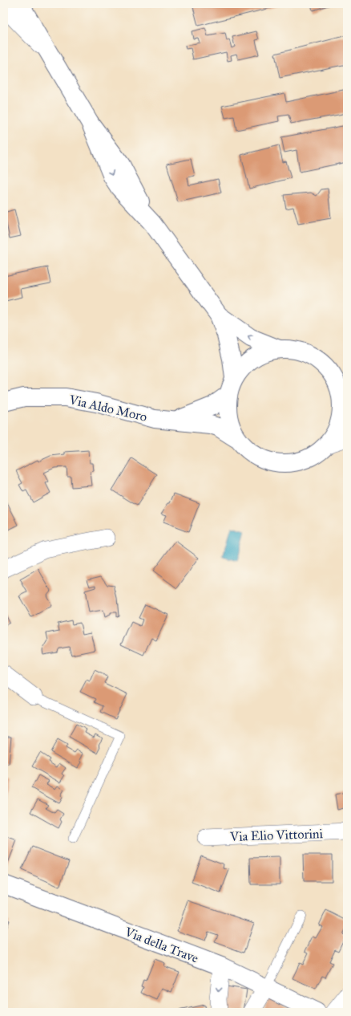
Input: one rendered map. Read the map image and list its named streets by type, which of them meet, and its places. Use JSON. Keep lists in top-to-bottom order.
{
  "streets": {
    "main road": ["Via Aldo Moro", "Via della Trave"],
    "street": ["Via Elio Vittorini"]
  }
}
